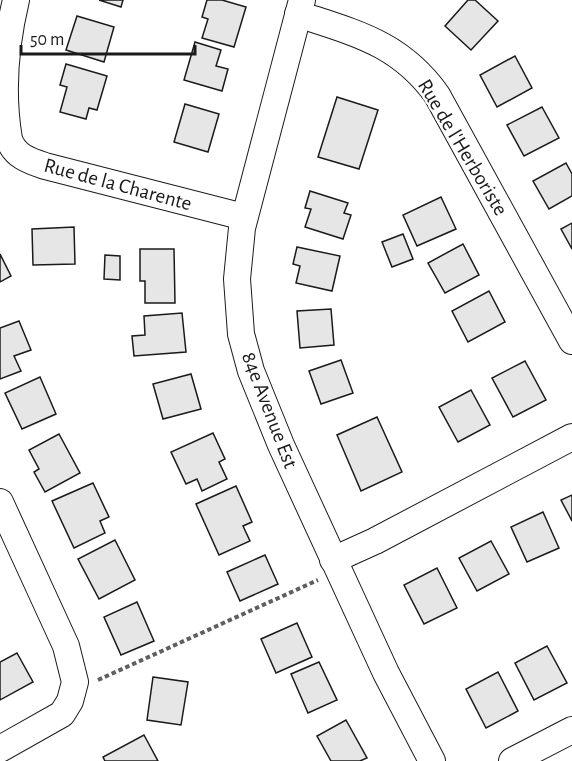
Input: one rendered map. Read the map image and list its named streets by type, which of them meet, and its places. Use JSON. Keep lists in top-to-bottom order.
{
  "streets": {
    "street": ["Rue de l'Herboriste", "Rue de la Charente", "84e Avenue Est"]
  },
  "crossings": [
    ["Rue de l'Herboriste", "84e Avenue Est"],
    ["Rue de la Charente", "84e Avenue Est"]
  ],
  "scale_bar": "50 m"
}
